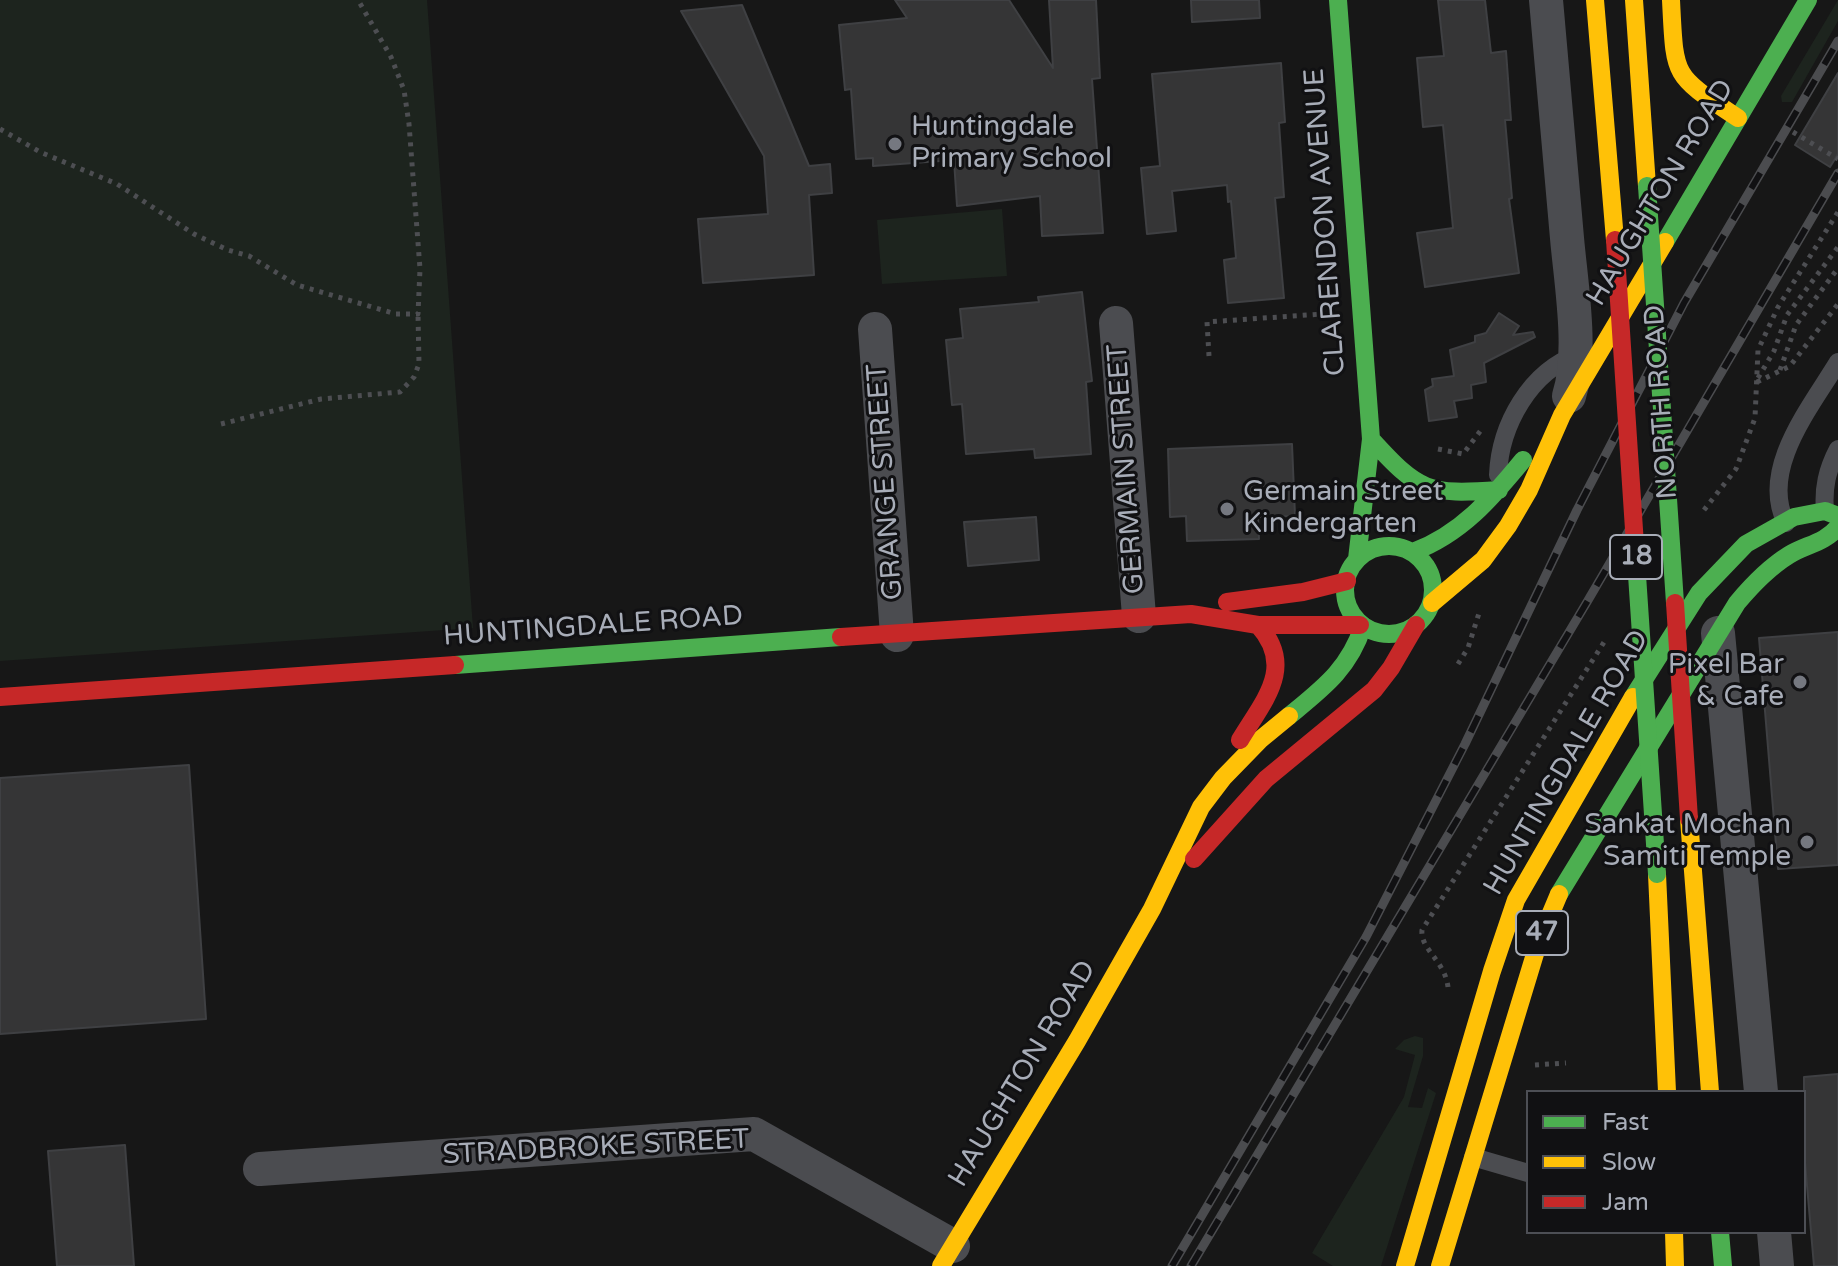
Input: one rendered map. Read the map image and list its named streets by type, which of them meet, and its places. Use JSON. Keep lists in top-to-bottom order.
{
  "streets": {
    "main road": [
      "HAUGHTON ROAD",
      "CLARENDON AVENUE",
      "NORTH ROAD",
      "18",
      "HUNTINGDALE ROAD",
      "47"
    ],
    "street": ["GERMAIN STREET", "GRANGE STREET", "STRADBROKE STREET"]
  },
  "crossings": [
    ["HAUGHTON ROAD", "CLARENDON AVENUE"],
    ["HAUGHTON ROAD", "HUNTINGDALE ROAD"],
    ["HAUGHTON ROAD", "STRADBROKE STREET"],
    ["CLARENDON AVENUE", "HUNTINGDALE ROAD"],
    ["GERMAIN STREET", "HUNTINGDALE ROAD"],
    ["GRANGE STREET", "HUNTINGDALE ROAD"]
  ],
  "places": [
    "Huntingdale Primary School",
    "Germain Street Kindergarten",
    "Pixel Bar & Cafe",
    "Sankat Mochan Samiti Temple"
  ],
  "legend": ["Fast", "Slow", "Jam"]
}
